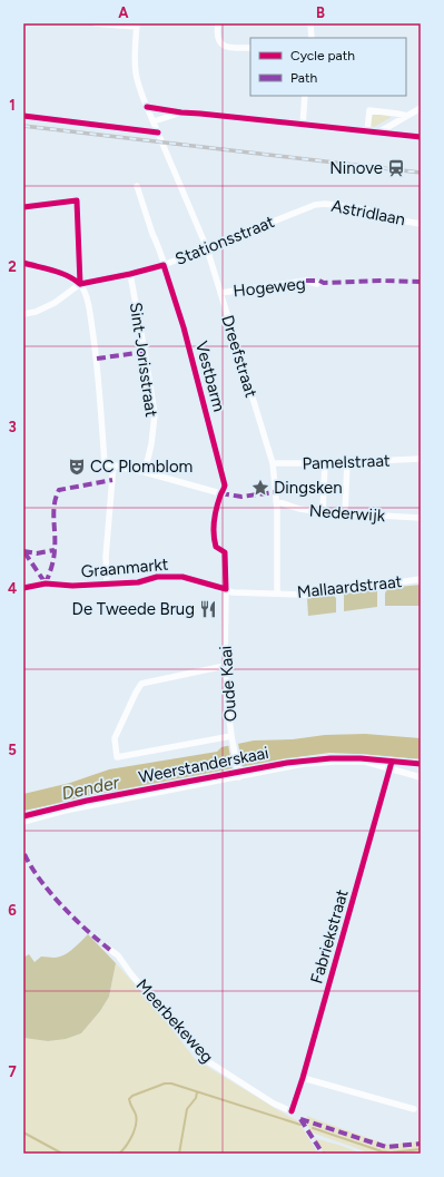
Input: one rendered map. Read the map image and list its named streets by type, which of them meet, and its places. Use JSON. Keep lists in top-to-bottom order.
{
  "streets": {
    "street": [
      "Astridlaan",
      "Stationsstraat",
      "Hogeweg",
      "Dreefstraat",
      "Sint-Jorisstraat",
      "Vestbarm",
      "Pamelstraat",
      "Nederwijk",
      "Graanmarkt",
      "Mallaardstraat",
      "Oude Kaai",
      "Fabriekstraat",
      "Meerbekeweg"
    ],
    "cycle path": ["Weerstanderskaai"]
  },
  "crossings": [
    ["Astridlaan", "Stationsstraat"],
    ["Stationsstraat", "Dreefstraat"],
    ["Stationsstraat", "Sint-Jorisstraat"],
    ["Stationsstraat", "Vestbarm"],
    ["Hogeweg", "Dreefstraat"],
    ["Dreefstraat", "Pamelstraat"],
    ["Dreefstraat", "Nederwijk"],
    ["Dreefstraat", "Mallaardstraat"],
    ["Vestbarm", "Graanmarkt"],
    ["Vestbarm", "Mallaardstraat"],
    ["Vestbarm", "Oude Kaai"],
    ["Graanmarkt", "Mallaardstraat"],
    ["Graanmarkt", "Oude Kaai"],
    ["Mallaardstraat", "Oude Kaai"],
    ["Fabriekstraat", "Meerbekeweg"]
  ],
  "water": ["Dender"],
  "places": {
    "station": ["Ninove"],
    "theatre": ["CC Plomblom"],
    "place": ["Dingsken"],
    "restaurant": ["De Tweede Brug"]
  },
  "legend": ["Cycle path", "Path"],
  "grid": {
    "columns": ["A", "B"],
    "rows": [
      "1",
      "2",
      "3",
      "4",
      "5",
      "6",
      "7"
    ]
  }
}
